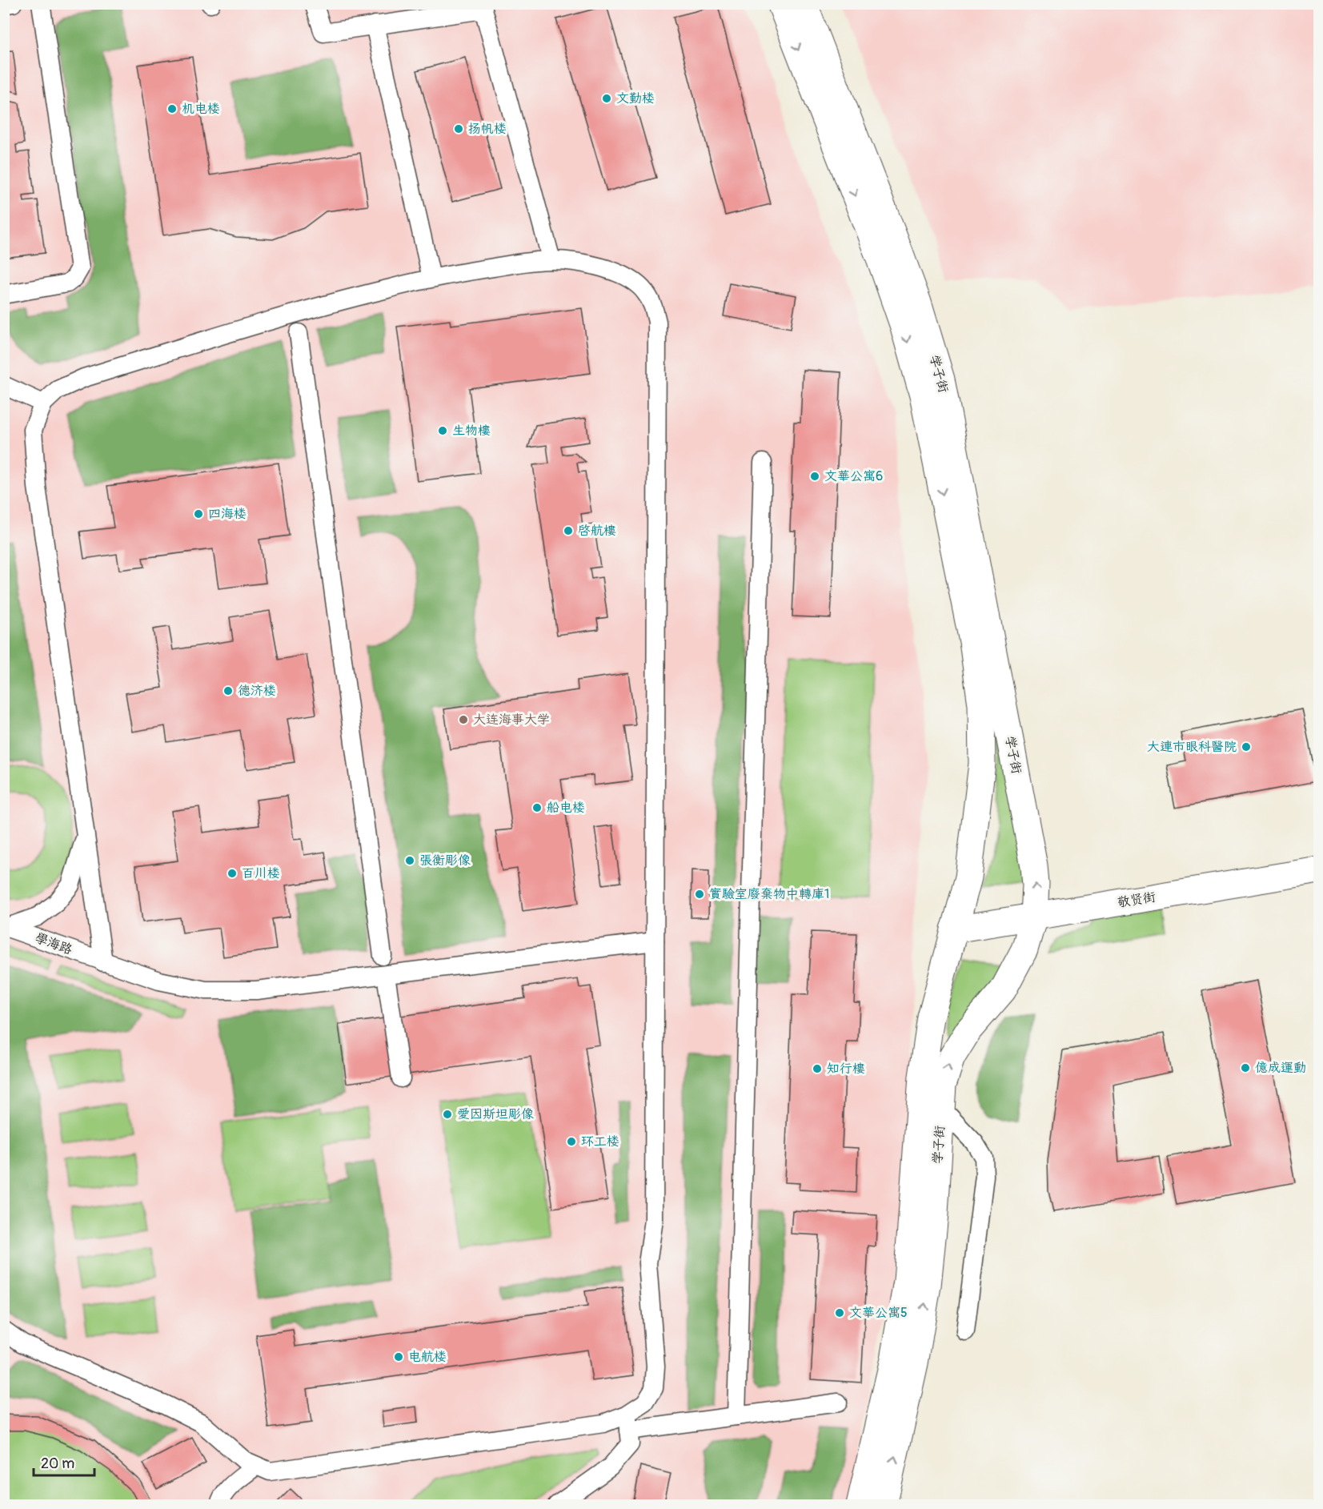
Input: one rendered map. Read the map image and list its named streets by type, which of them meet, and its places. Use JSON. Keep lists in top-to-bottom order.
{
  "streets": {
    "main road": ["学子街", "敬贤街"],
    "street": ["學海路"]
  },
  "crossings": [
    ["学子街", "敬贤街"]
  ],
  "places": [
    "文勤楼",
    "机电楼",
    "扬帆楼",
    "生物樓",
    "文華公寓6",
    "四海楼",
    "啓航樓",
    "德济楼",
    "大连海事大学",
    "大連市眼科醫院",
    "船电楼",
    "張衡彫像",
    "百川楼",
    "實驗室廢棄物中轉庫1",
    "億成運動",
    "知行樓",
    "愛因斯坦彫像",
    "环工楼",
    "文華公寓5",
    "电航楼"
  ],
  "scale_bar": "20 m"
}
